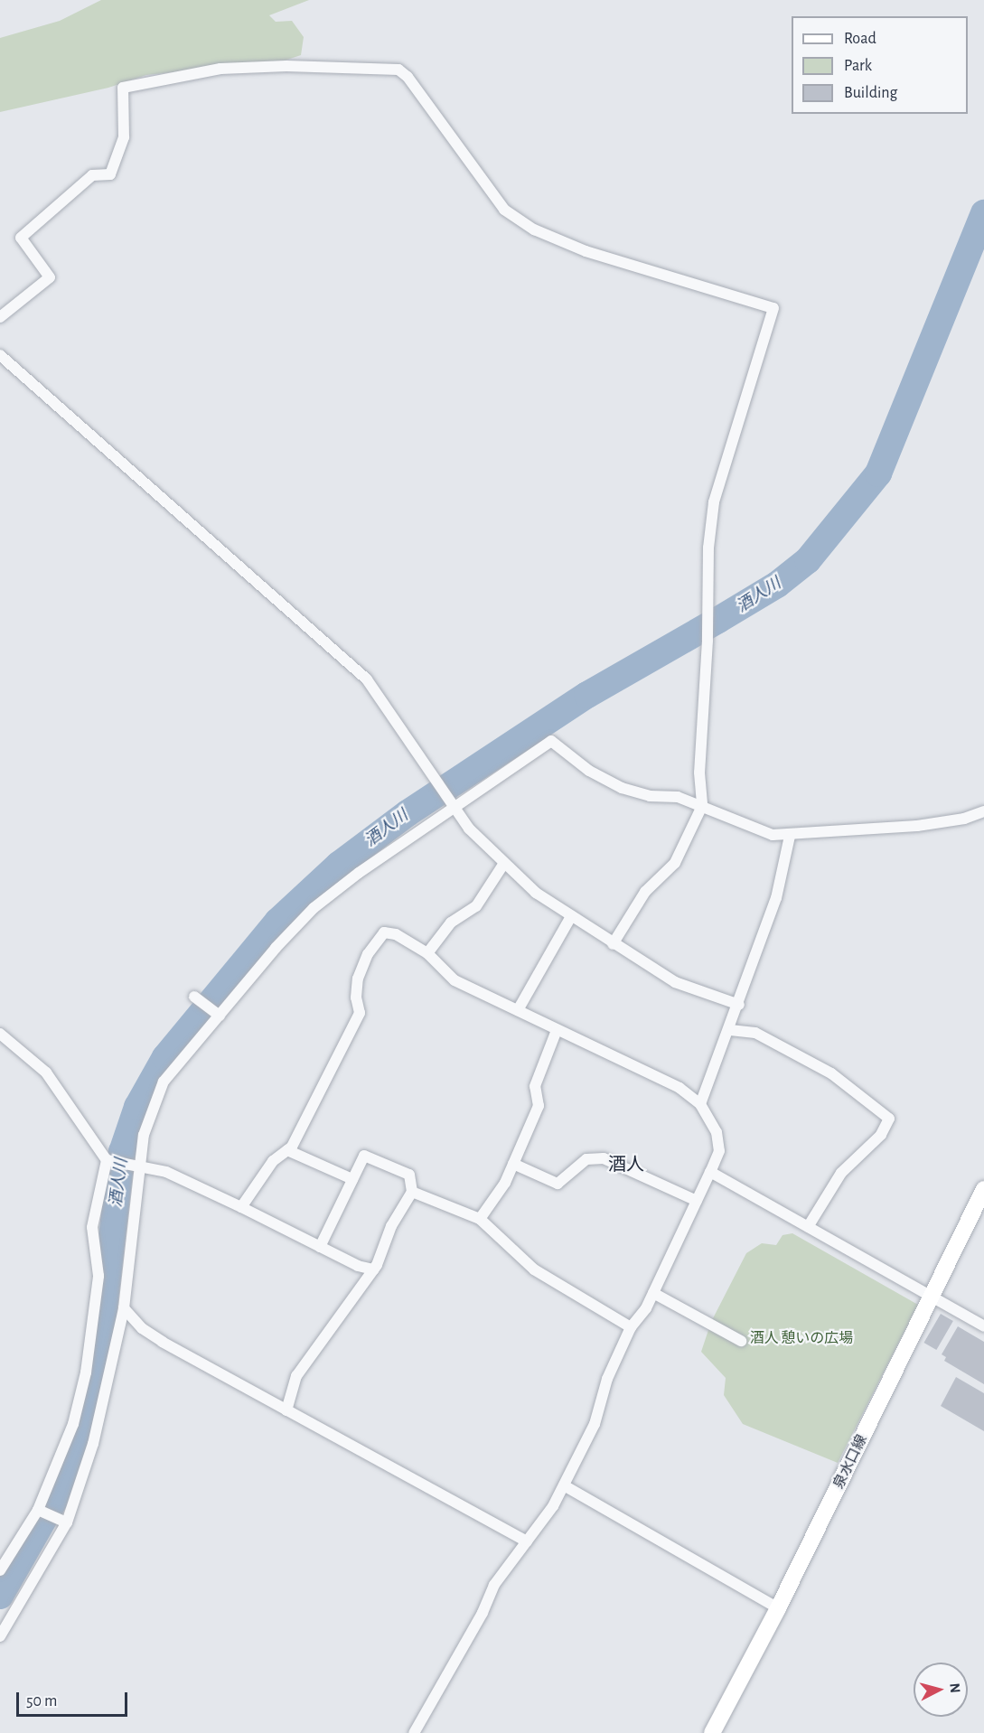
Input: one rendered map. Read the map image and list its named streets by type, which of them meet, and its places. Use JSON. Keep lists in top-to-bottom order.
{
  "streets": {
    "main road": ["泉水口線"]
  },
  "districts": ["酒人"],
  "water": ["酒人川"],
  "parks": ["酒人 憩いの広場"],
  "legend": ["Road", "Park", "Building"],
  "scale_bar": "50 m",
  "north": "right"
}
